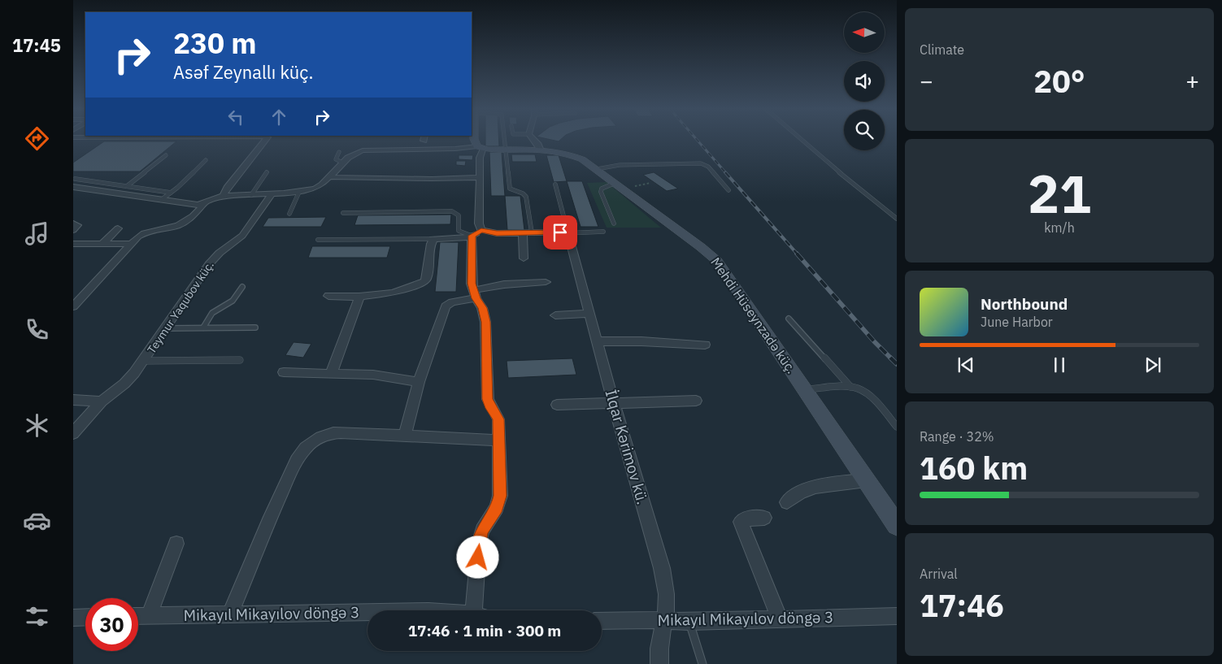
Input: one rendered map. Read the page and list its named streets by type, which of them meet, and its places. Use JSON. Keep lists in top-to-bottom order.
{
  "streets": {
    "main road": ["Mehdi Hüseynzadə küç."],
    "street": ["Teymur Yaqubov küç.", "İlqar Kərimov kü.", "Mikayıl Mikayılov döngə 3"]
  },
  "crossings": [
    ["İlqar Kərimov kü.", "Mikayıl Mikayılov döngə 3"]
  ],
  "north": "left",
  "page": {
    "tabs": "17:45",
    "tile": [
      "Climate",
      ["21", "km/h"],
      ["Range · 32%", "160 km"],
      ["Arrival", "17:46"]
    ],
    "turn": ["230 m", "Asəf Zeynallı küç."],
    "heat": ["−", "20°", "+"],
    "song": ["Northbound", "June Harbor"],
    "limit": "30",
    "trip": "17:46 · 1 min · 300 m"
  }
}
